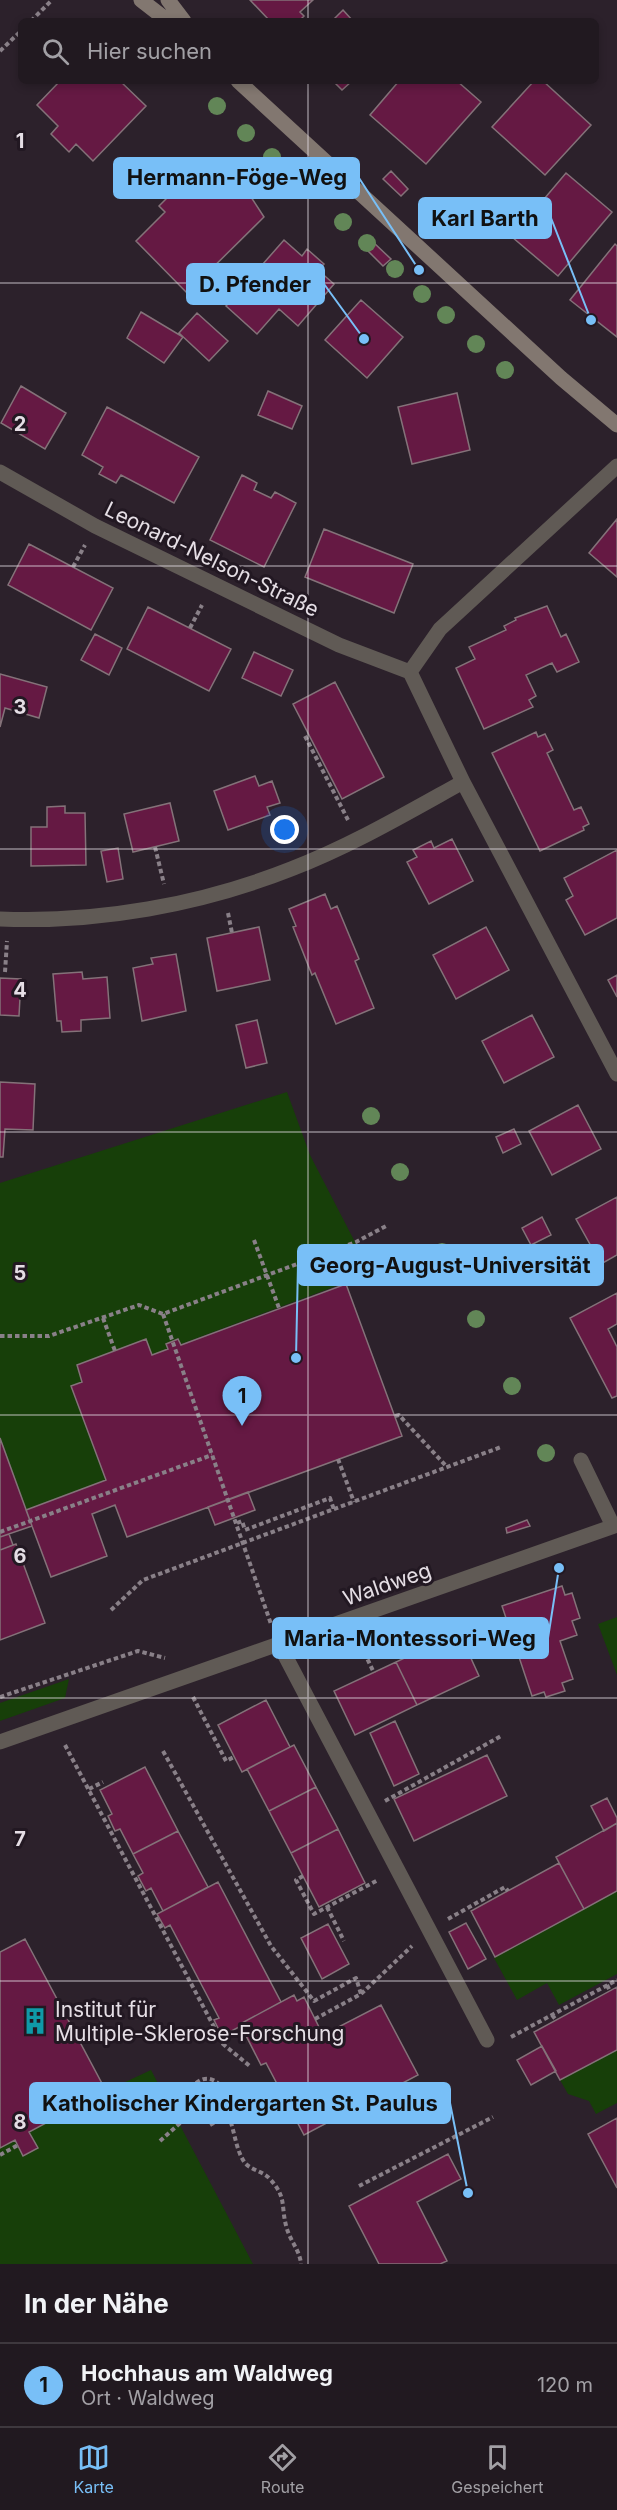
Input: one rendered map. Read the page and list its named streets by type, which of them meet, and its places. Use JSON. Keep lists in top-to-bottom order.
{
  "streets": {
    "street": ["Leonard-Nelson-Straße", "Waldweg"]
  },
  "places": {
    "other": [
      "Hermann-Föge-Weg",
      "Karl Barth",
      "D. Pfender",
      "Georg-August-Universität",
      "Maria-Montessori-Weg",
      "Katholischer Kindergarten St. Paulus"
    ],
    "building": ["Institut für Multiple-Sklerose-Forschung"]
  },
  "page": {
    "search": "Hier suchen",
    "pins": "1",
    "heading": "In der Nähe",
    "list": [
      {
        "mark": "1",
        "name": "Hochhaus am Waldweg",
        "note": "Ort · Waldweg",
        "value": "120 m"
      }
    ],
    "nav": ["Karte", "Route", "Gespeichert"]
  },
  "grid": {
    "rows": [
      "1",
      "2",
      "3",
      "4",
      "5",
      "6",
      "7",
      "8"
    ]
  }
}
